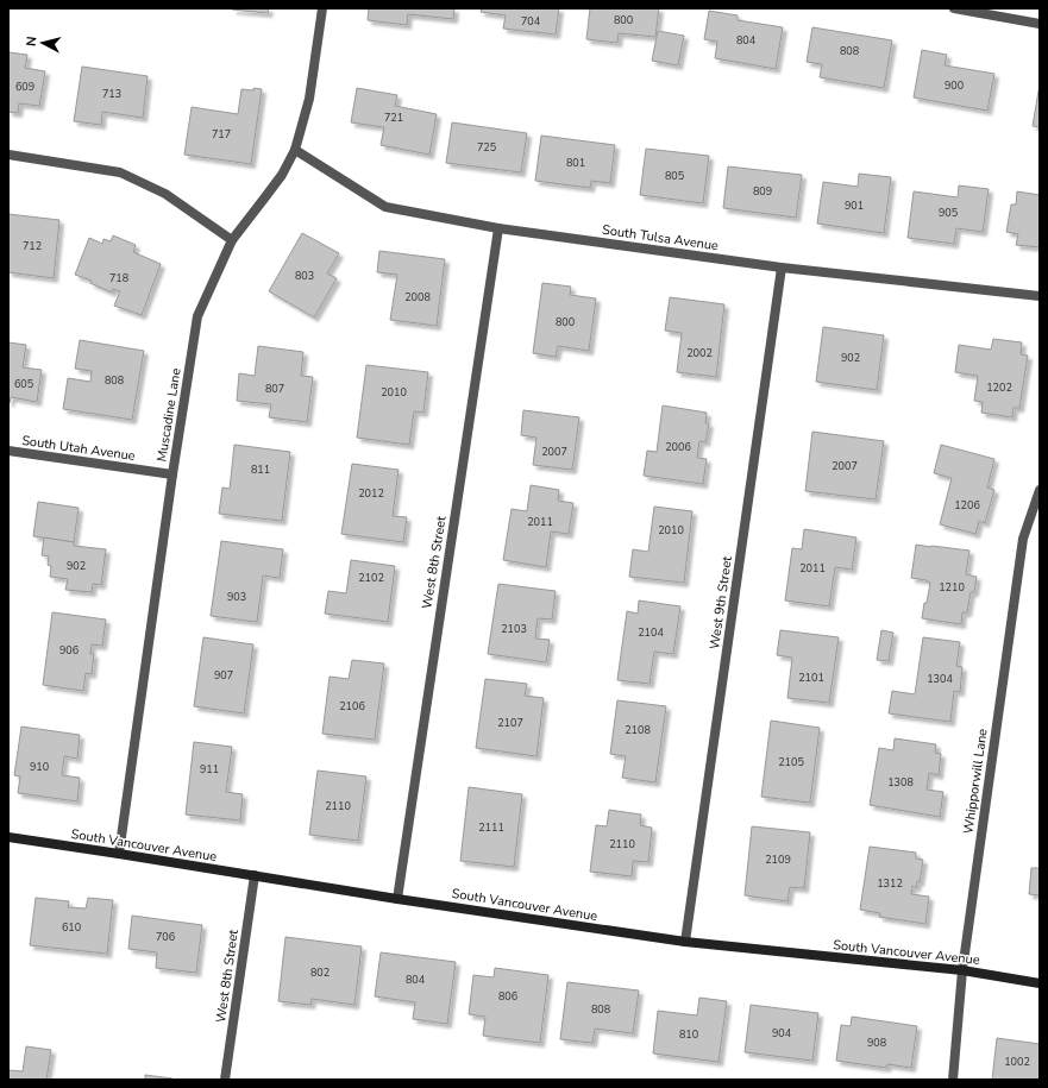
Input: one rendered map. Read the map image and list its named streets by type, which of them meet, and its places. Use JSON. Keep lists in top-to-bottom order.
{
  "streets": {
    "street": [
      "South Tulsa Avenue",
      "Muscadine Lane",
      "South Utah Avenue",
      "West 8th Street",
      "West 9th Street",
      "Whipporwill Lane",
      "South Vancouver Avenue"
    ]
  },
  "crossings": [
    ["South Tulsa Avenue", "Muscadine Lane"],
    ["South Tulsa Avenue", "West 8th Street"],
    ["South Tulsa Avenue", "West 9th Street"],
    ["Muscadine Lane", "South Utah Avenue"],
    ["Muscadine Lane", "South Vancouver Avenue"],
    ["West 8th Street", "South Vancouver Avenue"],
    ["West 9th Street", "South Vancouver Avenue"],
    ["Whipporwill Lane", "South Vancouver Avenue"]
  ],
  "house_numbers": [
    "800",
    "704",
    "804",
    "808",
    "900",
    "609",
    "713",
    "721",
    "717",
    "725",
    "801",
    "805",
    "809",
    "901",
    "905",
    "712",
    "803",
    "718",
    "2008",
    "800",
    "2002",
    "902",
    "808",
    "605",
    "1202",
    "807",
    "2010",
    "2006",
    "2007",
    "2007",
    "811",
    "2012",
    "1206",
    "2011",
    "2010",
    "902",
    "2011",
    "2102",
    "1210",
    "903",
    "2103",
    "2104",
    "906",
    "907",
    "2101",
    "1304",
    "2106",
    "2107",
    "2108",
    "2105",
    "910",
    "911",
    "1308",
    "2110",
    "2111",
    "2110",
    "2109",
    "1312",
    "610",
    "706",
    "802",
    "804",
    "806",
    "808",
    "904",
    "810",
    "908",
    "1002"
  ],
  "north": "left"
}
